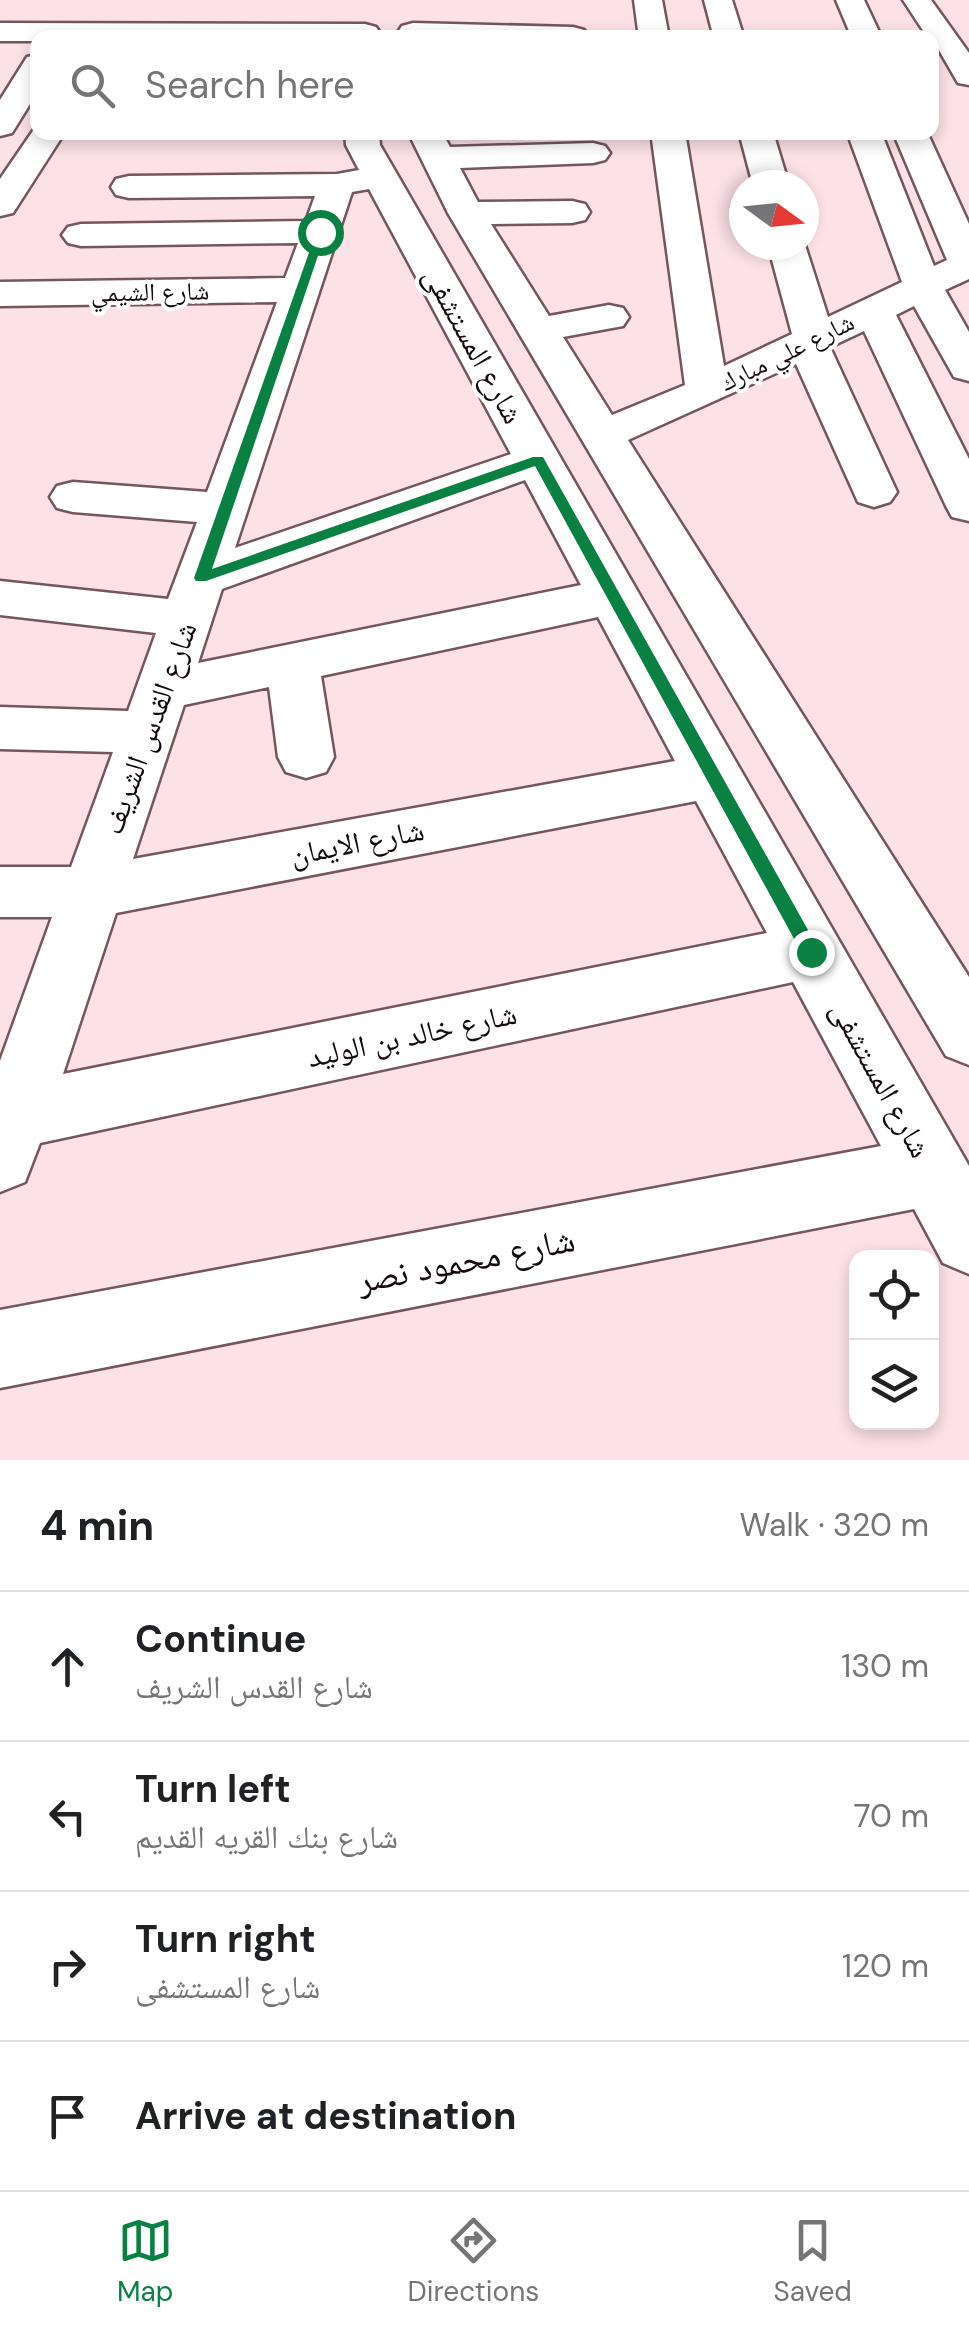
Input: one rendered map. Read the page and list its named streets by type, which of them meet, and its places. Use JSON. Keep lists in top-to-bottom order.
{
  "streets": {
    "street": [
      "شارع الشيمي",
      "شارع المستشفى",
      "شارع علي مبارك",
      "شارع القدس الشريف",
      "شارع الايمان",
      "شارع خالد بن الوليد",
      "شارع محمود نصر"
    ]
  },
  "crossings": [
    ["شارع الشيمي", "شارع القدس الشريف"],
    ["شارع المستشفى", "شارع علي مبارك"],
    ["شارع المستشفى", "شارع القدس الشريف"],
    ["شارع المستشفى", "شارع الايمان"],
    ["شارع المستشفى", "شارع خالد بن الوليد"],
    ["شارع المستشفى", "شارع محمود نصر"],
    ["شارع القدس الشريف", "شارع الايمان"],
    ["شارع القدس الشريف", "شارع خالد بن الوليد"]
  ],
  "north": "right",
  "page": {
    "search": "Search here",
    "heading": ["4 min", "Walk · 320 m"],
    "list": [
      ["Continue", "شارع القدس الشريف", "130 m"],
      ["Turn left", "شارع بنك القريه القديم", "70 m"],
      ["Turn right", "شارع المستشفى", "120 m"],
      "Arrive at destination"
    ],
    "nav": ["Map", "Directions", "Saved"]
  }
}
